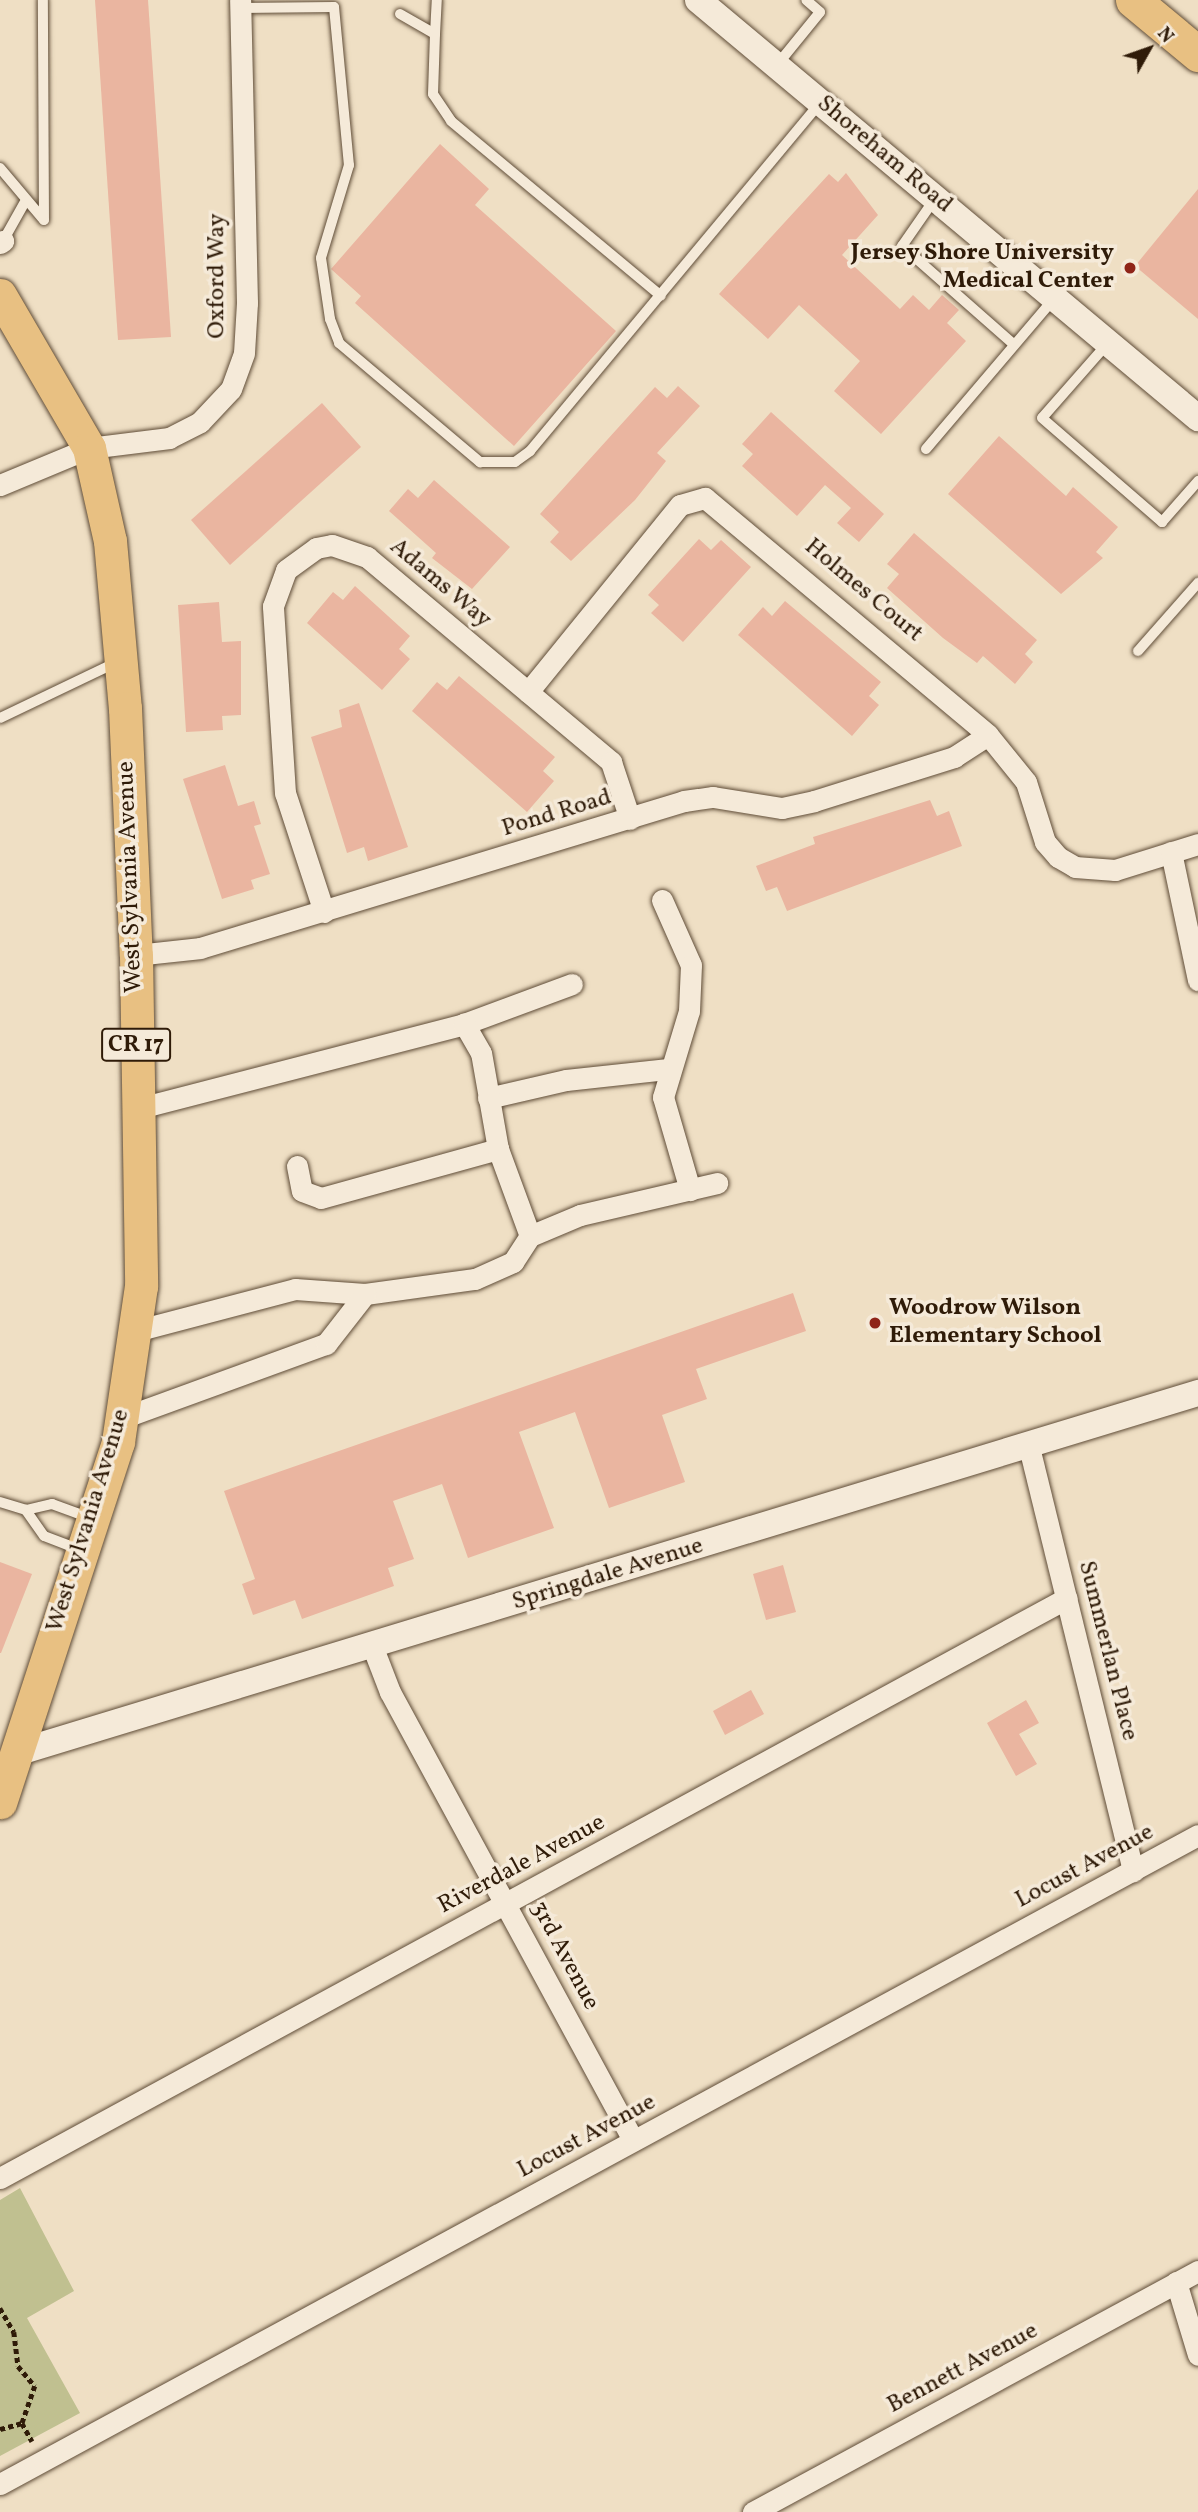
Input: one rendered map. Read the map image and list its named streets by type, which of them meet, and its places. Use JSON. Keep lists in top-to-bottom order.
{
  "streets": {
    "main road": ["West Sylvania Avenue", "CR 17"],
    "street": [
      "Shoreham Road",
      "Oxford Way",
      "Adams Way",
      "Holmes Court",
      "Pond Road",
      "Springdale Avenue",
      "Summerlan Place",
      "Riverdale Avenue",
      "Locust Avenue",
      "3rd Avenue",
      "Bennett Avenue"
    ]
  },
  "crossings": [
    ["Oxford Way", "West Sylvania Avenue"],
    ["Adams Way", "Holmes Court"],
    ["Adams Way", "Pond Road"],
    ["Holmes Court", "Pond Road"],
    ["Pond Road", "West Sylvania Avenue"],
    ["West Sylvania Avenue", "Springdale Avenue"],
    ["Springdale Avenue", "Summerlan Place"],
    ["Springdale Avenue", "3rd Avenue"],
    ["Summerlan Place", "Riverdale Avenue"],
    ["Summerlan Place", "Locust Avenue"],
    ["Riverdale Avenue", "3rd Avenue"],
    ["Locust Avenue", "3rd Avenue"]
  ],
  "places": ["Jersey Shore University Medical Center", "Woodrow Wilson Elementary School"],
  "north": "top right"
}
